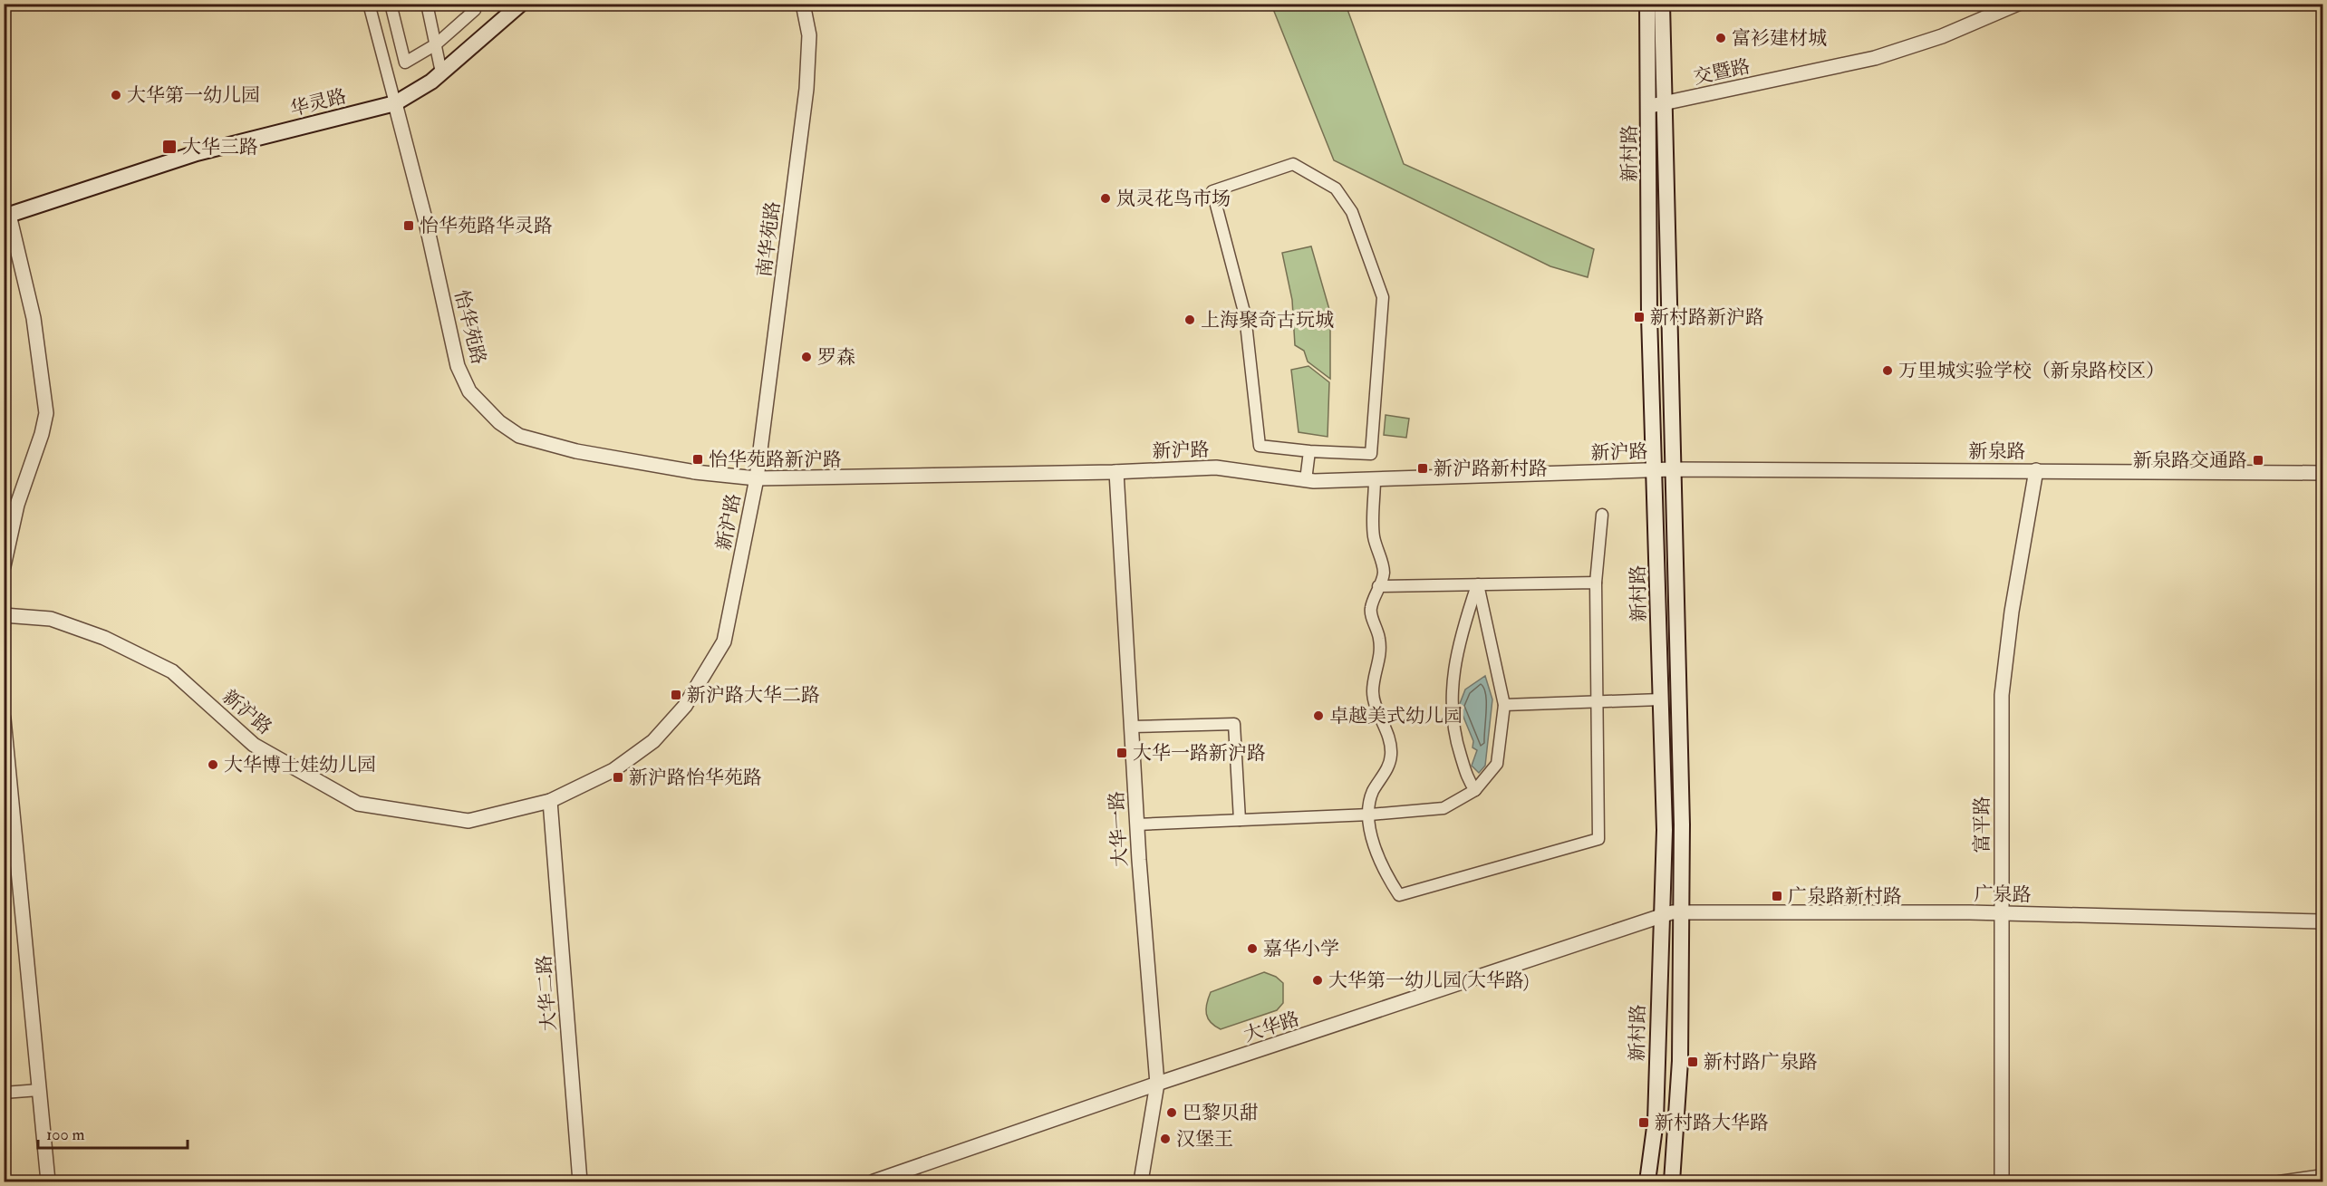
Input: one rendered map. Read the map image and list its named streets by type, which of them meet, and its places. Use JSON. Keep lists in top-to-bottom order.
{
  "streets": {
    "main road": ["华灵路", "新村路"],
    "street": [
      "交暨路",
      "南华苑路",
      "怡华苑路",
      "新沪路",
      "新泉路",
      "富平路",
      "大华一路",
      "广泉路",
      "大华二路",
      "大华路"
    ]
  },
  "crossings": [
    ["交暨路", "新村路"],
    ["华灵路", "怡华苑路"],
    ["新村路", "新沪路"],
    ["新村路", "新泉路"],
    ["新村路", "广泉路"],
    ["新村路", "大华路"],
    ["南华苑路", "怡华苑路"],
    ["南华苑路", "新沪路"],
    ["怡华苑路", "新沪路"],
    ["新沪路", "新泉路"],
    ["新沪路", "大华一路"],
    ["新沪路", "大华二路"],
    ["新泉路", "富平路"],
    ["富平路", "广泉路"],
    ["大华一路", "大华路"],
    ["广泉路", "大华路"]
  ],
  "places": {
    "other": [
      "富衫建材城",
      "大华第一幼儿园",
      "岚灵花鸟市场",
      "上海聚奇古玩城",
      "罗森",
      "万里城实验学校（新泉路校区）",
      "卓越美式幼儿园",
      "大华博士娃幼儿园",
      "嘉华小学",
      "大华第一幼儿园(大华路)",
      "巴黎贝甜",
      "汉堡王"
    ],
    "transit": [
      "大华三路",
      "怡华苑路华灵路",
      "新村路新沪路",
      "怡华苑路新沪路",
      "新泉路交通路",
      "新沪路新村路",
      "新沪路大华二路",
      "大华一路新沪路",
      "新沪路怡华苑路",
      "广泉路新村路",
      "新村路广泉路",
      "新村路大华路"
    ]
  },
  "scale_bar": "100 m"
}
